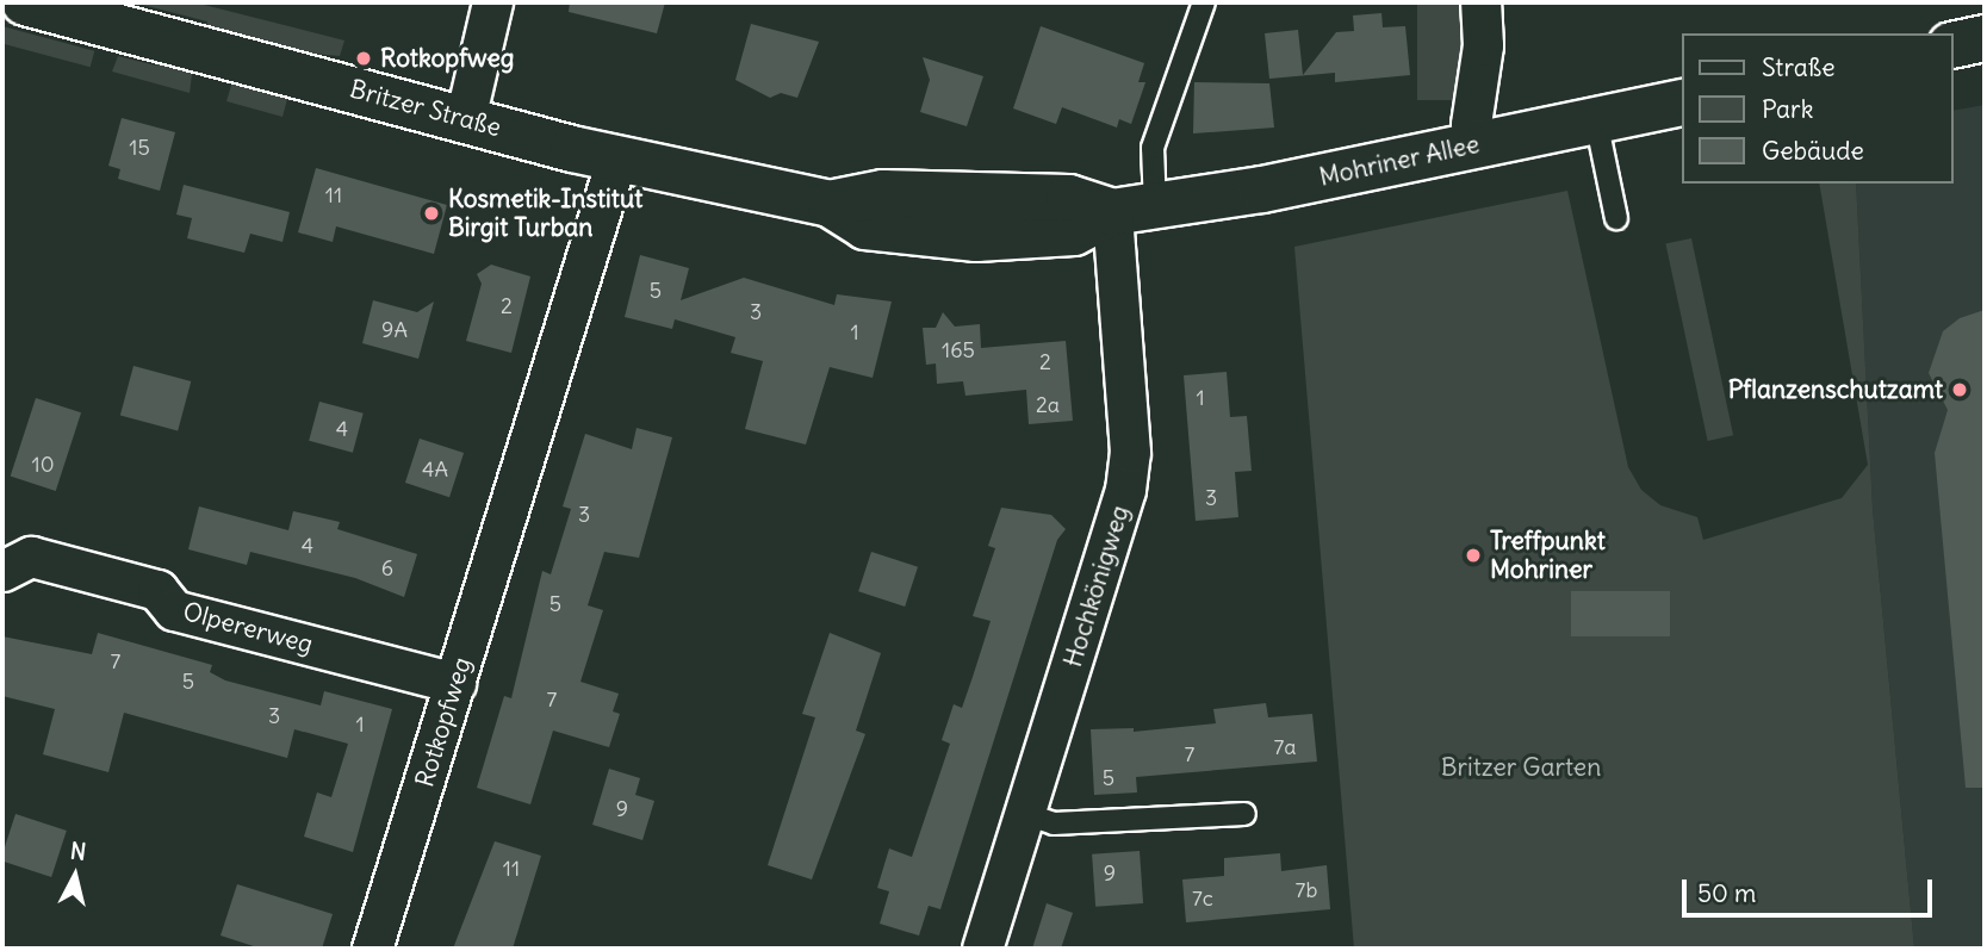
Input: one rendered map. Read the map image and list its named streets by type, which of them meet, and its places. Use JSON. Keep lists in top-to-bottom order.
{
  "streets": {
    "main road": ["Britzer Straße", "Mohriner Allee"],
    "street": ["Hochkönigweg", "Olpererweg", "Rotkopfweg"]
  },
  "crossings": [
    ["Britzer Straße", "Mohriner Allee"],
    ["Britzer Straße", "Hochkönigweg"],
    ["Britzer Straße", "Rotkopfweg"],
    ["Mohriner Allee", "Hochkönigweg"],
    ["Olpererweg", "Rotkopfweg"]
  ],
  "parks": ["Britzer Garten"],
  "places": [
    "Rotkopfweg",
    "Kosmetik-Institut Birgit Turban",
    "Pflanzenschutzamt",
    "Treffpunkt Mohriner"
  ],
  "house_numbers": [
    "15",
    "11",
    "5",
    "2",
    "3",
    "9A",
    "1",
    "165",
    "2",
    "1",
    "2a",
    "4",
    "10",
    "4A",
    "3",
    "3",
    "4",
    "6",
    "5",
    "7",
    "5",
    "7",
    "3",
    "1",
    "7a",
    "7",
    "5",
    "9",
    "11",
    "9",
    "7b",
    "7c"
  ],
  "legend": ["Straße", "Park", "Gebäude"],
  "scale_bar": "50 m",
  "north": "top"
}
